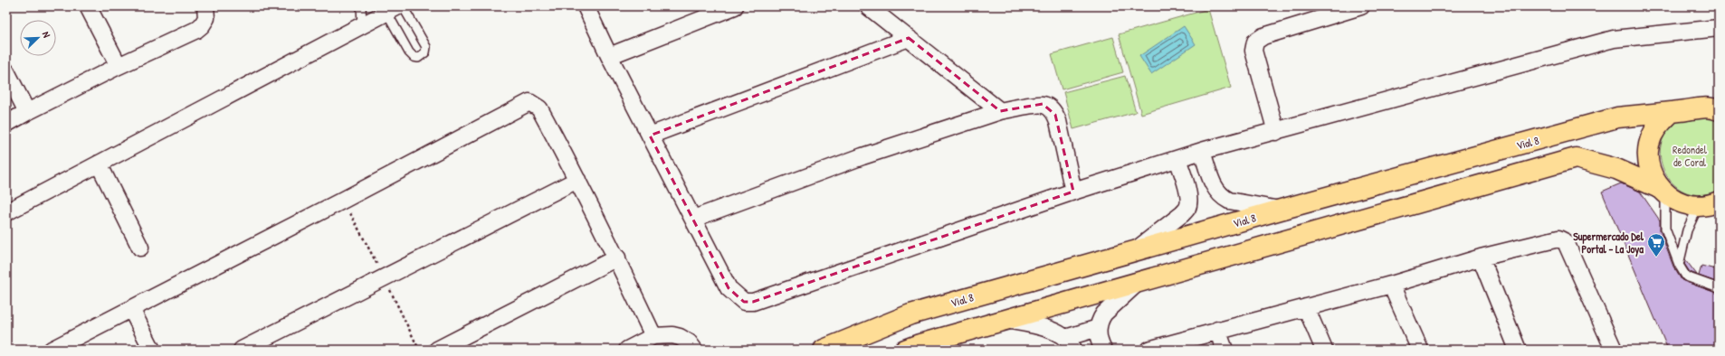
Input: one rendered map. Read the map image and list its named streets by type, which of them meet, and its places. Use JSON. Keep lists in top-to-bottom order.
{
  "streets": {
    "main road": ["Vial 8"]
  },
  "parks": ["Redondel de Coral"],
  "places": {
    "supermarket": ["Supermercado Del Portal - La Joya"]
  },
  "north": "top right"
}
